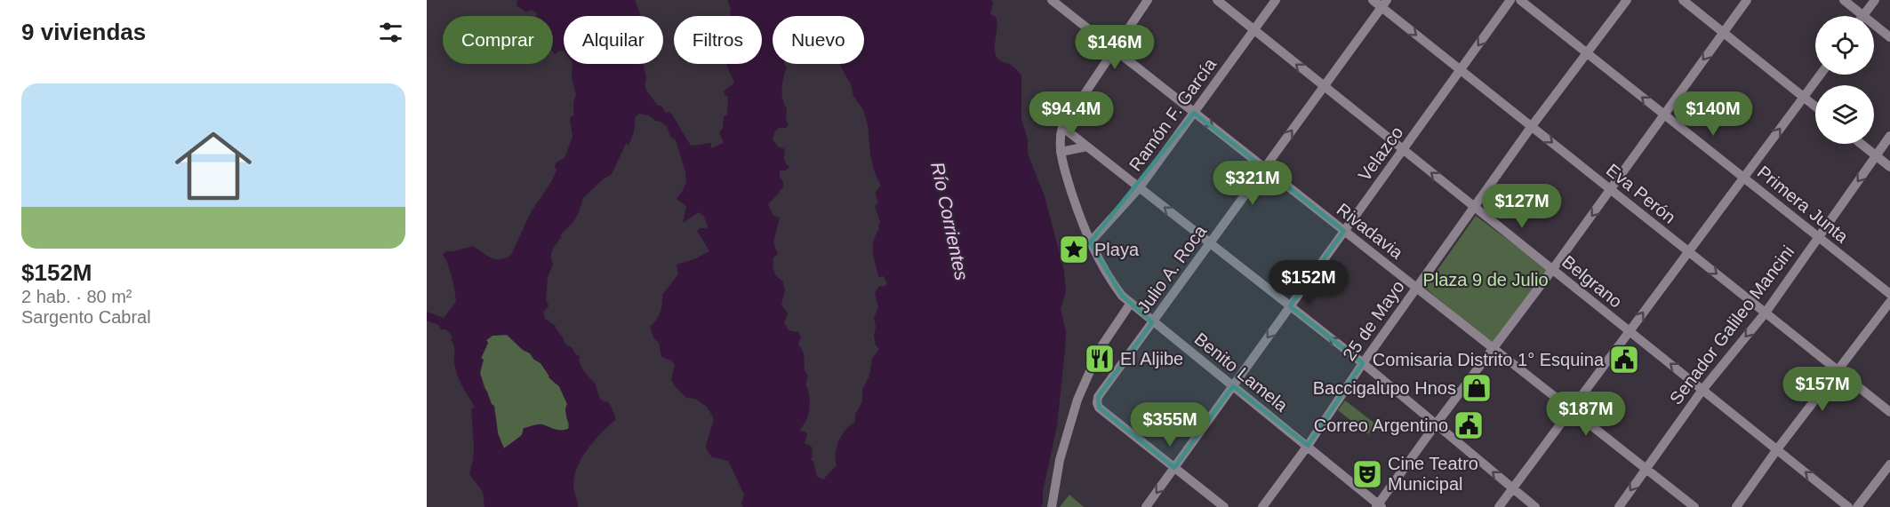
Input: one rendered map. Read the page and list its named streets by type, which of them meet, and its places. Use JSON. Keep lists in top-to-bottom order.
{
  "streets": {
    "street": [
      "Ramón F. García",
      "Velazco",
      "Eva Perón",
      "Primera Junta",
      "Rivadavia",
      "Julio A. Roca",
      "Belgrano",
      "25 de Mayo",
      "Senador Galileo Mancini",
      "Benito Lamela"
    ]
  },
  "crossings": [
    ["Ramón F. García", "Rivadavia"],
    ["Ramón F. García", "Belgrano"],
    ["Ramón F. García", "Benito Lamela"],
    ["Velazco", "Eva Perón"],
    ["Velazco", "Rivadavia"],
    ["Velazco", "Julio A. Roca"],
    ["Velazco", "Belgrano"],
    ["Velazco", "Benito Lamela"],
    ["Eva Perón", "Julio A. Roca"],
    ["Eva Perón", "25 de Mayo"],
    ["Eva Perón", "Senador Galileo Mancini"],
    ["Primera Junta", "25 de Mayo"],
    ["Primera Junta", "Senador Galileo Mancini"],
    ["Rivadavia", "Julio A. Roca"],
    ["Rivadavia", "25 de Mayo"],
    ["Rivadavia", "Senador Galileo Mancini"],
    ["Julio A. Roca", "Belgrano"],
    ["Julio A. Roca", "Benito Lamela"],
    ["Belgrano", "25 de Mayo"],
    ["Belgrano", "Senador Galileo Mancini"],
    ["25 de Mayo", "Benito Lamela"]
  ],
  "one_way": [
    "Velazco",
    "Eva Perón",
    "Belgrano",
    "Senador Galileo Mancini"
  ],
  "water": ["Río Corrientes"],
  "parks": ["Plaza 9 de Julio"],
  "places": {
    "place": ["Playa"],
    "restaurant": ["El Aljibe"],
    "public building": ["Comisaria Distrito 1° Esquina", "Correo Argentino"],
    "shop": ["Baccigalupo Hnos"],
    "theatre": ["Cine Teatro Municipal"]
  },
  "page": {
    "heading": "9 viviendas",
    "chip": [
      "Comprar",
      "Alquilar",
      "Filtros",
      "Nuevo"
    ],
    "price": [
      "$146M",
      "$94.4M",
      "$140M",
      "$321M",
      "$127M",
      "$152M",
      "$157M",
      "$187M",
      "$355M"
    ],
    "list": [
      {
        "name": "$152M",
        "note": "2 hab. · 80 m² · Sargento Cabral"
      }
    ]
  }
}
